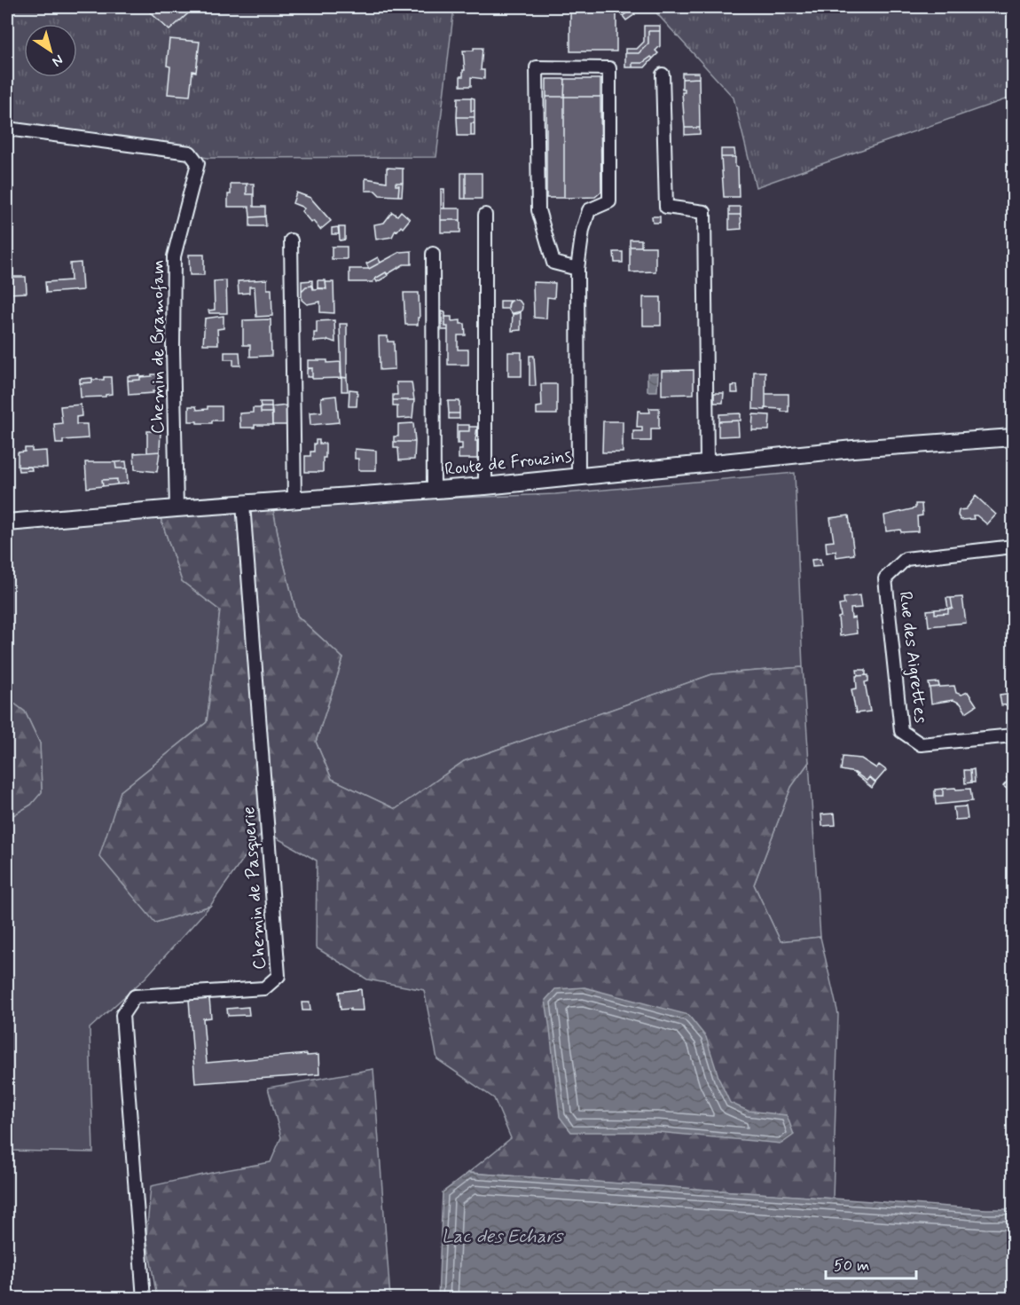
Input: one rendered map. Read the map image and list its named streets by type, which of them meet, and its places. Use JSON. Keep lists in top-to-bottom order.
{
  "streets": {
    "main road": ["Route de Frouzins"],
    "street": ["Chemin de Bramofam", "Rue des Aigrettes", "Chemin de Pasquerie"]
  },
  "crossings": [
    ["Chemin de Bramofam", "Route de Frouzins"],
    ["Route de Frouzins", "Chemin de Pasquerie"]
  ],
  "water": ["Lac des Echars"],
  "scale_bar": "50 m",
  "north": "bottom right"
}
